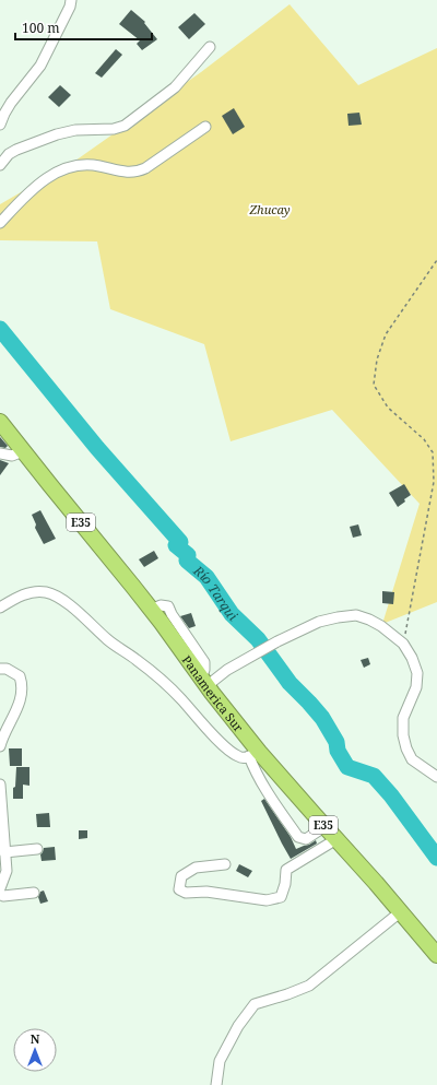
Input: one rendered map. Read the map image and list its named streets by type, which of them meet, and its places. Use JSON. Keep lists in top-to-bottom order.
{
  "streets": {
    "highway": ["E35", "Panamerica Sur"]
  },
  "water": ["Río Tarqui"],
  "parks": ["Zhucay"],
  "scale_bar": "100 m",
  "north": "top"
}
